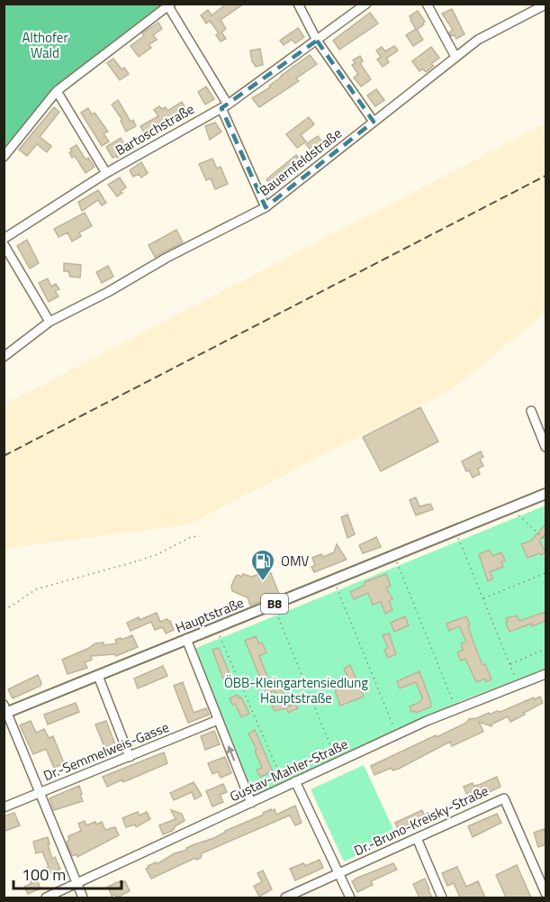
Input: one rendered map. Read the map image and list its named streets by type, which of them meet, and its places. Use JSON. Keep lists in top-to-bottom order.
{
  "streets": {
    "main road": ["B8", "Hauptstraße"],
    "street": [
      "Bartoschstraße",
      "Bauernfeldstraße",
      "Dr.-Semmelweis-Gasse",
      "Gustav-Mahler-Straße",
      "Dr.-Bruno-Kreisky-Straße"
    ]
  },
  "parks": ["Althofer Wald", "ÖBB-Kleingartensiedlung Hauptstraße"],
  "places": {
    "fuel station": ["OMV"]
  },
  "scale_bar": "100 m"
}
